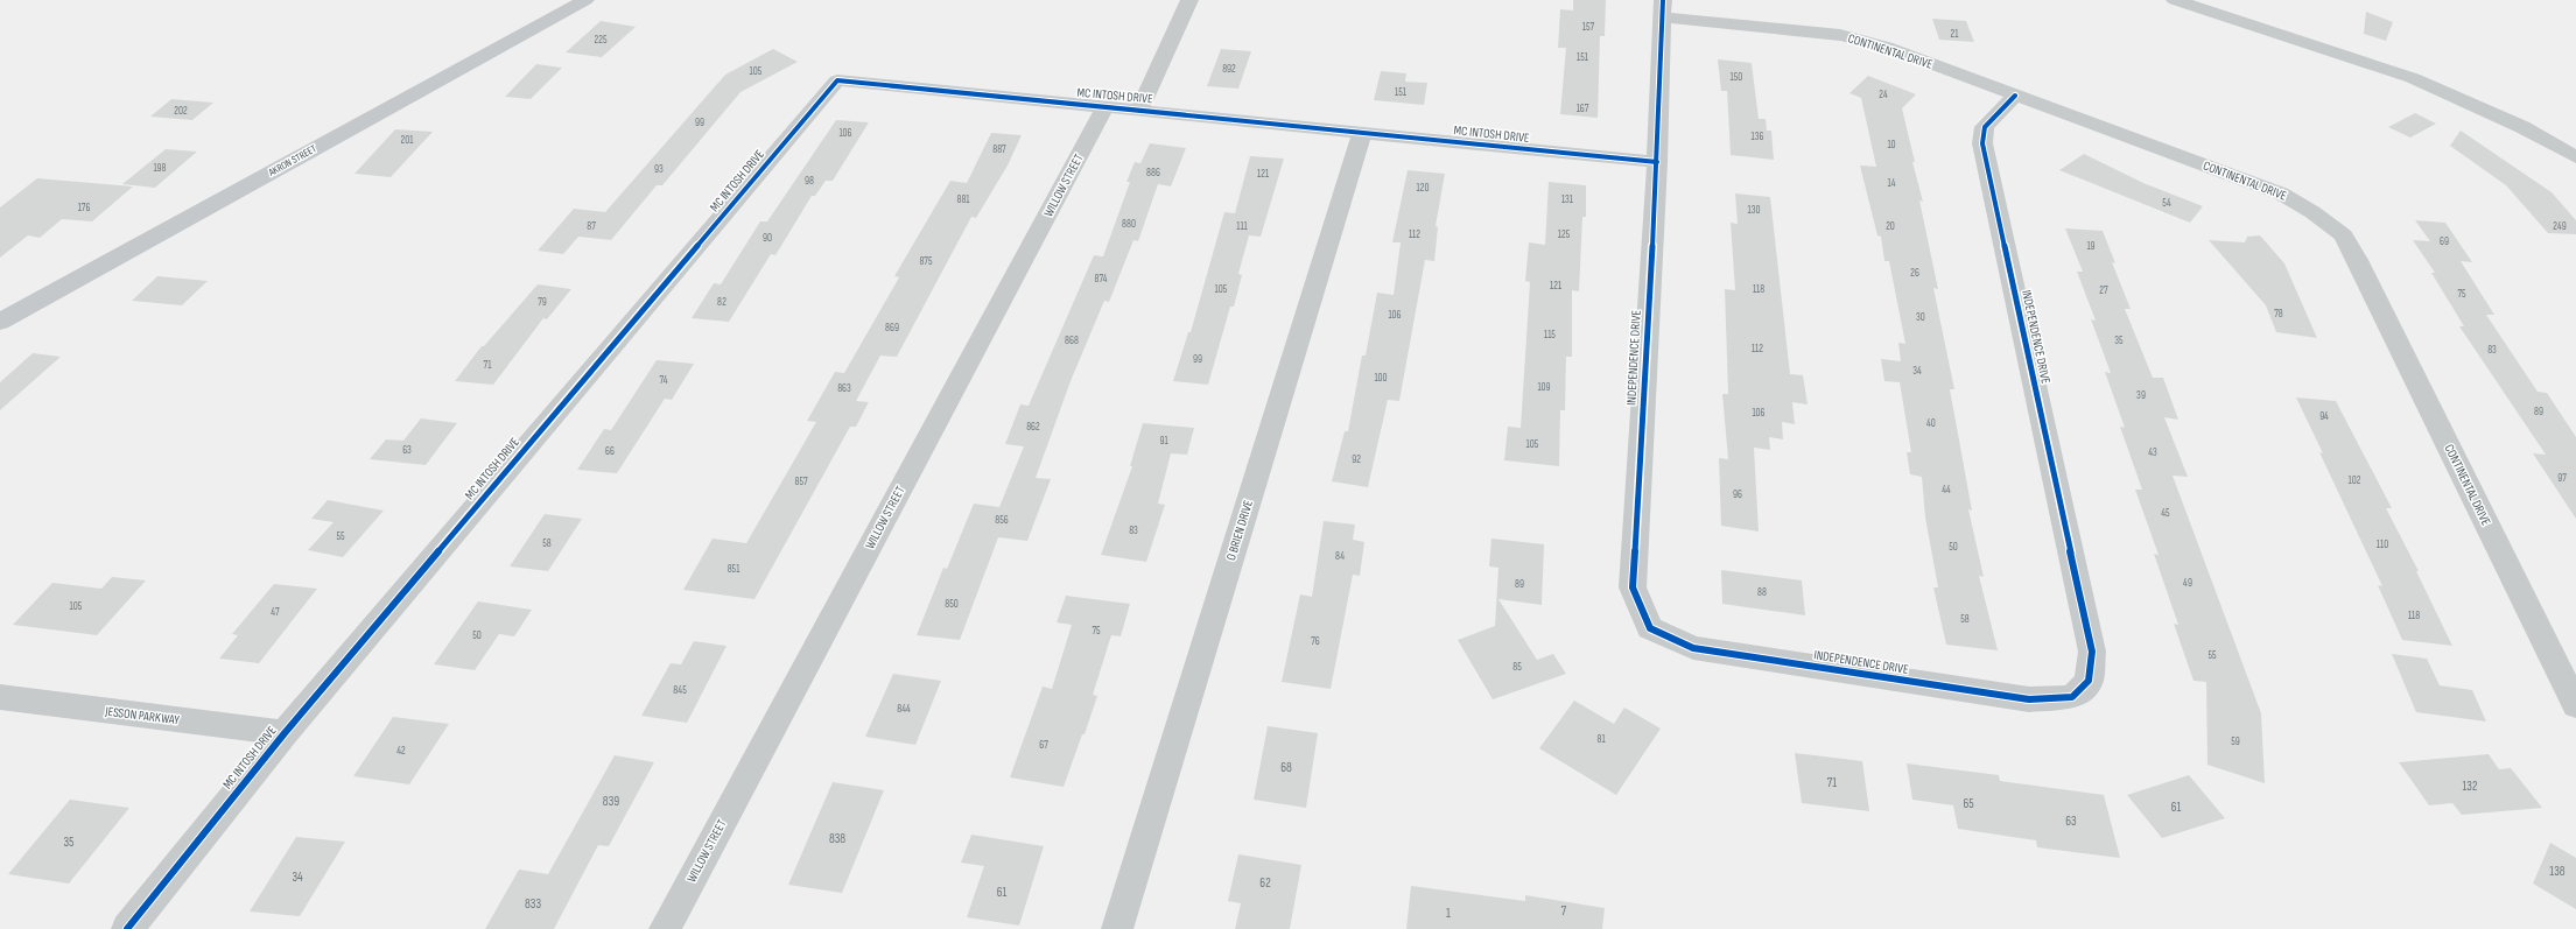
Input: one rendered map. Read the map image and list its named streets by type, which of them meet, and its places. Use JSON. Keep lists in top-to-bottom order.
{
  "streets": {
    "main road": ["AKRON STREET"],
    "street": [
      "CONTINENTAL DRIVE",
      "MC INTOSH DRIVE",
      "WILLOW STREET",
      "INDEPENDENCE DRIVE",
      "O BRIEN DRIVE",
      "JESSON PARKWAY"
    ]
  },
  "crossings": [
    ["CONTINENTAL DRIVE", "INDEPENDENCE DRIVE"],
    ["MC INTOSH DRIVE", "WILLOW STREET"],
    ["MC INTOSH DRIVE", "INDEPENDENCE DRIVE"],
    ["MC INTOSH DRIVE", "O BRIEN DRIVE"],
    ["MC INTOSH DRIVE", "JESSON PARKWAY"]
  ],
  "house_numbers": [
    "157",
    "21",
    "225",
    "151",
    "892",
    "105",
    "150",
    "151",
    "24",
    "167",
    "202",
    "99",
    "106",
    "136",
    "201",
    "10",
    "887",
    "198",
    "93",
    "886",
    "121",
    "98",
    "14",
    "120",
    "881",
    "131",
    "54",
    "176",
    "130",
    "880",
    "87",
    "111",
    "20",
    "249",
    "112",
    "125",
    "90",
    "69",
    "19",
    "875",
    "26",
    "874",
    "121",
    "105",
    "118",
    "27",
    "75",
    "79",
    "82",
    "78",
    "106",
    "30",
    "869",
    "115",
    "868",
    "35",
    "112",
    "83",
    "99",
    "71",
    "34",
    "100",
    "74",
    "109",
    "863",
    "39",
    "89",
    "106",
    "94",
    "40",
    "862",
    "91",
    "105",
    "63",
    "66",
    "43",
    "92",
    "97",
    "102",
    "857",
    "44",
    "96",
    "45",
    "856",
    "83",
    "55",
    "58",
    "110",
    "50",
    "84",
    "851",
    "49",
    "89",
    "88",
    "850",
    "105",
    "47",
    "118",
    "58",
    "75",
    "50",
    "76",
    "55",
    "85",
    "845",
    "844",
    "81",
    "59",
    "67",
    "42",
    "68",
    "71",
    "132",
    "839",
    "65",
    "61",
    "63",
    "838",
    "35",
    "138",
    "34",
    "62",
    "61",
    "833",
    "7",
    "1"
  ]
}
